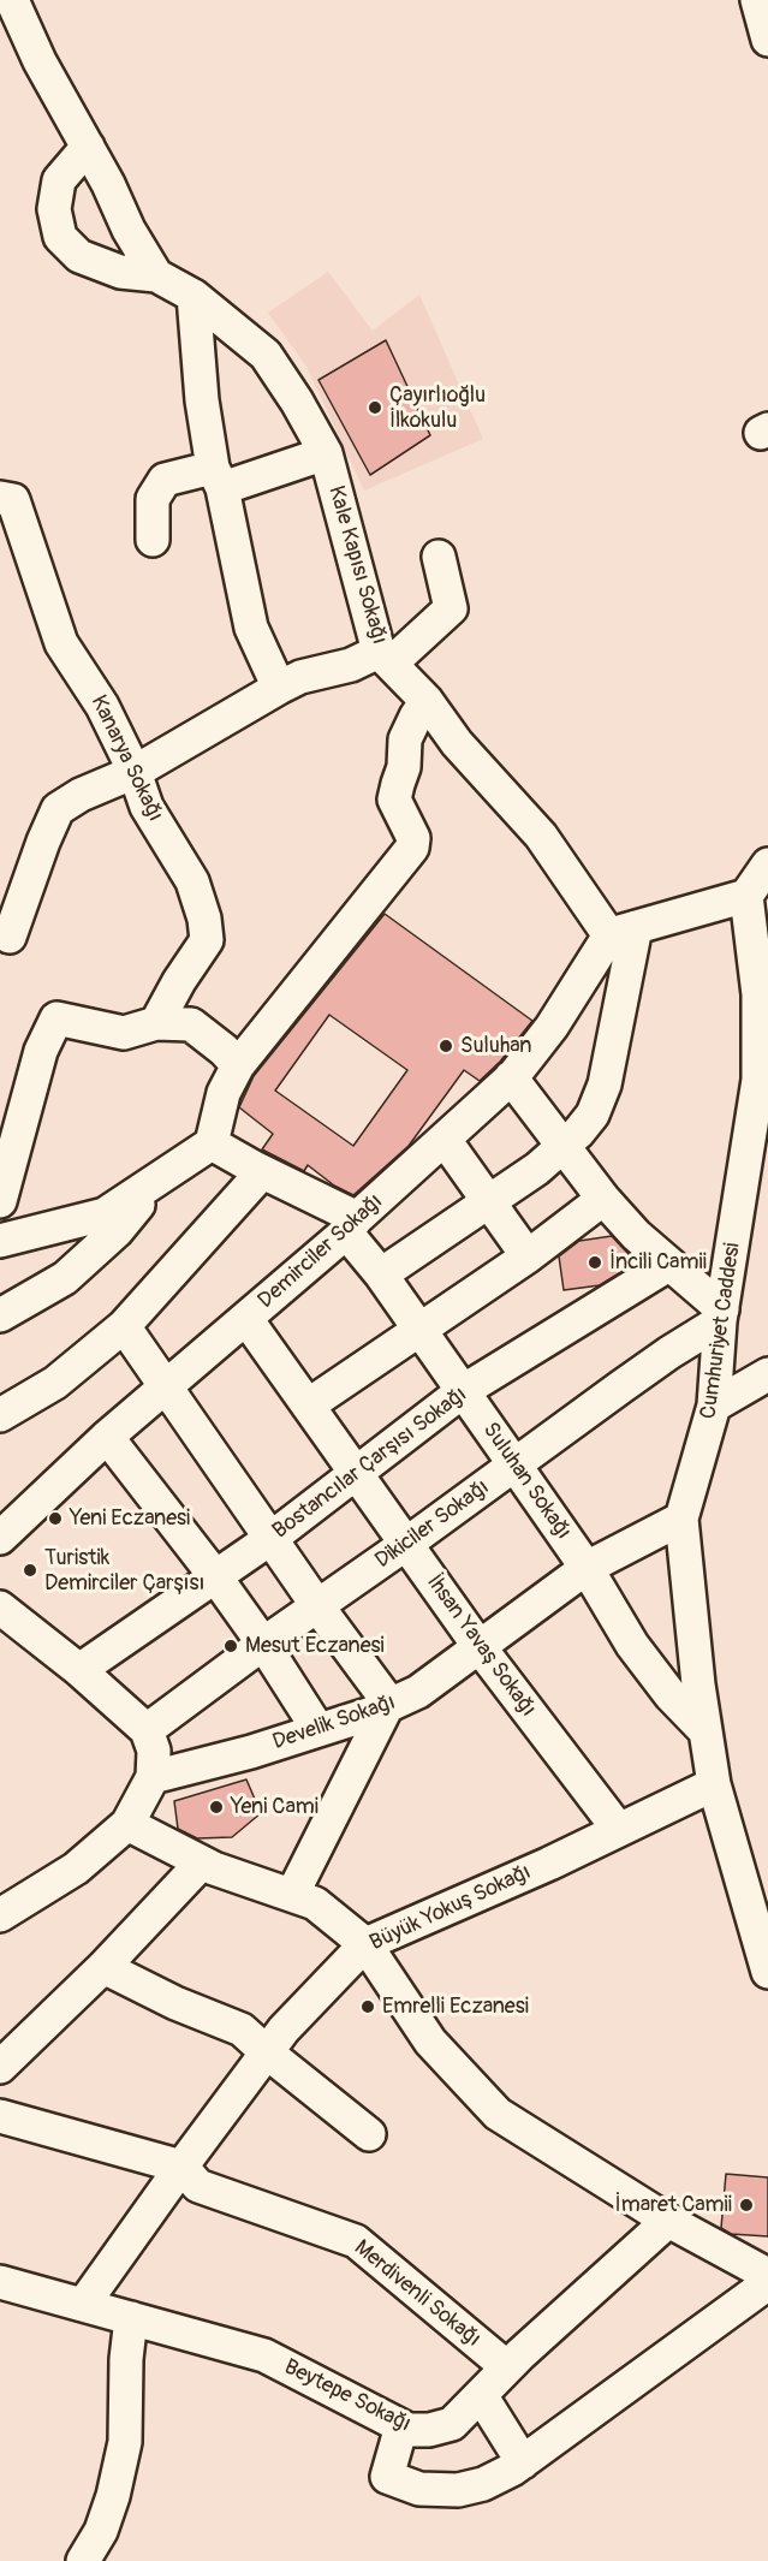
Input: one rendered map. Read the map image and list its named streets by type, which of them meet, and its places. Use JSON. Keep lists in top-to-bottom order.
{
  "streets": {
    "street": [
      "Kale Kapısı Sokağı",
      "Kanarya Sokağı",
      "Demirciler Sokağı",
      "Cumhuriyet Caddesi",
      "Bostancılar Çarşısı Sokağı",
      "Suluhan Sokağı",
      "Dikiciler Sokağı",
      "İhsan Yavaş Sokağı",
      "Develik Sokağı",
      "Büyük Yokuş Sokağı",
      "Merdivenli Sokağı",
      "Beytepe Sokağı"
    ]
  },
  "crossings": [
    ["Kale Kapısı Sokağı", "Demirciler Sokağı"],
    ["Demirciler Sokağı", "Suluhan Sokağı"],
    ["Demirciler Sokağı", "İhsan Yavaş Sokağı"],
    ["Cumhuriyet Caddesi", "Suluhan Sokağı"],
    ["Cumhuriyet Caddesi", "Dikiciler Sokağı"],
    ["Cumhuriyet Caddesi", "Develik Sokağı"],
    ["Cumhuriyet Caddesi", "Büyük Yokuş Sokağı"],
    ["Bostancılar Çarşısı Sokağı", "Suluhan Sokağı"],
    ["Bostancılar Çarşısı Sokağı", "İhsan Yavaş Sokağı"],
    ["Suluhan Sokağı", "Dikiciler Sokağı"],
    ["Suluhan Sokağı", "Develik Sokağı"],
    ["Dikiciler Sokağı", "İhsan Yavaş Sokağı"],
    ["İhsan Yavaş Sokağı", "Develik Sokağı"],
    ["İhsan Yavaş Sokağı", "Büyük Yokuş Sokağı"],
    ["Büyük Yokuş Sokağı", "Merdivenli Sokağı"],
    ["Büyük Yokuş Sokağı", "Beytepe Sokağı"],
    ["Merdivenli Sokağı", "Beytepe Sokağı"]
  ],
  "places": [
    "Çayırlıoğlu İlkokulu",
    "Suluhan",
    "İncili Camii",
    "Yeni Eczanesi",
    "Turistik Demirciler Çarşısı",
    "Mesut Eczanesi",
    "Yeni Cami",
    "Emrelli Eczanesi",
    "İmaret Camii"
  ]
}
